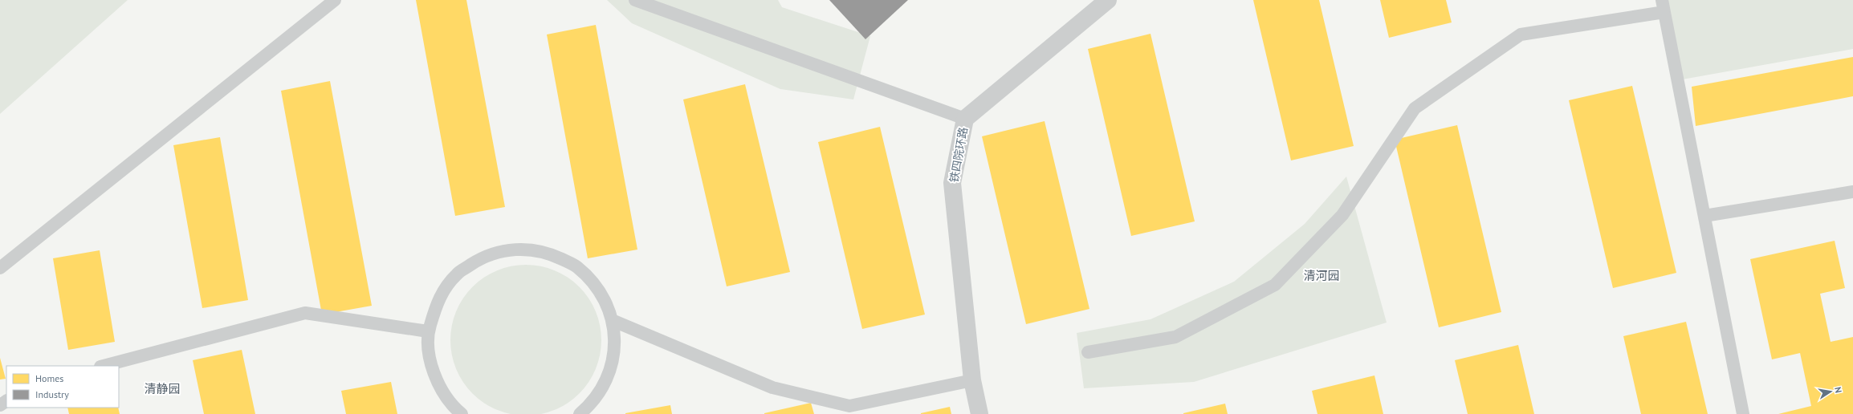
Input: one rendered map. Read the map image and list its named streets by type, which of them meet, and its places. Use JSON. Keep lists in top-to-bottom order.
{
  "streets": {
    "street": ["铁四院环路"]
  },
  "districts": ["清河园", "清静园"],
  "legend": ["Homes", "Industry"],
  "north": "right"
}
